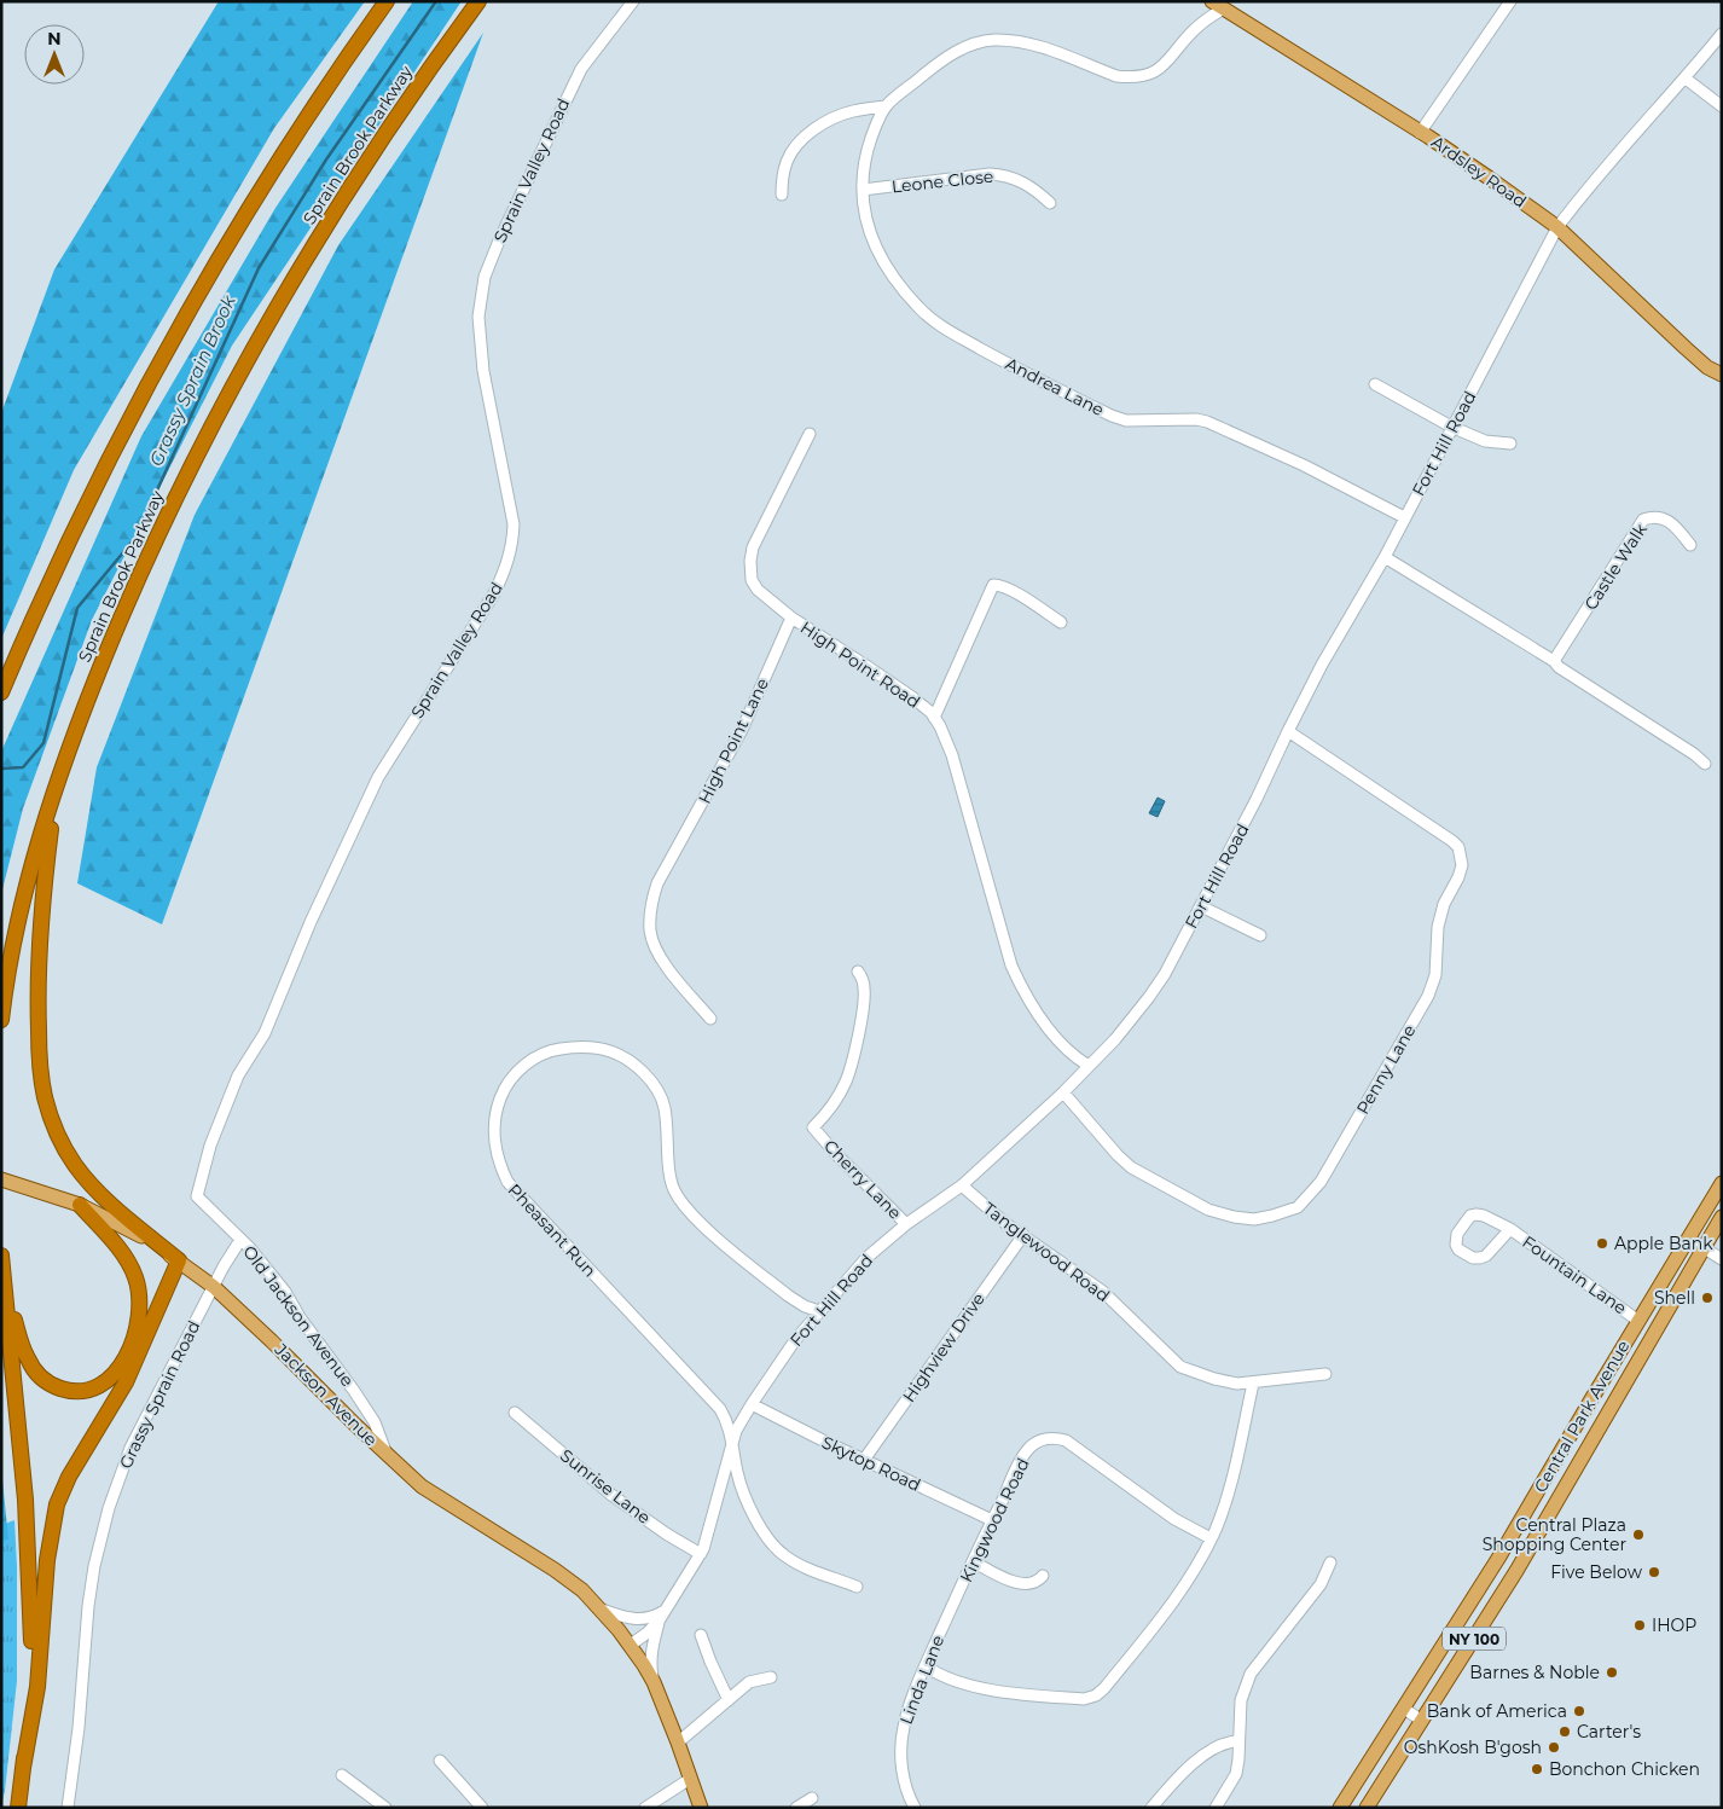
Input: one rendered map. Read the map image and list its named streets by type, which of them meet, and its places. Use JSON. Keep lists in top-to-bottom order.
{
  "streets": {
    "highway": ["Sprain Brook Parkway"],
    "main road": [
      "Ardsley Road",
      "Jackson Avenue",
      "Central Park Avenue",
      "NY 100"
    ],
    "street": [
      "Sprain Valley Road",
      "Leone Close",
      "Andrea Lane",
      "Fort Hill Road",
      "Castle Walk",
      "High Point Road",
      "High Point Lane",
      "Penny Lane",
      "Cherry Lane",
      "Pheasant Run",
      "Tanglewood Road",
      "Fountain Lane",
      "Old Jackson Avenue",
      "Highview Drive",
      "Grassy Sprain Road",
      "Skytop Road",
      "Sunrise Lane",
      "Kingwood Road",
      "Linda Lane"
    ]
  },
  "crossings": [
    ["Sprain Valley Road", "Old Jackson Avenue"],
    ["Sprain Valley Road", "Grassy Sprain Road"],
    ["Ardsley Road", "Fort Hill Road"],
    ["Leone Close", "Andrea Lane"],
    ["Andrea Lane", "Fort Hill Road"],
    ["Fort Hill Road", "High Point Road"],
    ["Fort Hill Road", "Penny Lane"],
    ["Fort Hill Road", "Cherry Lane"],
    ["Fort Hill Road", "Pheasant Run"],
    ["Fort Hill Road", "Tanglewood Road"],
    ["Fort Hill Road", "Jackson Avenue"],
    ["Fort Hill Road", "Skytop Road"],
    ["Fort Hill Road", "Sunrise Lane"],
    ["High Point Road", "High Point Lane"],
    ["Tanglewood Road", "Highview Drive"],
    ["Fountain Lane", "Central Park Avenue"],
    ["Old Jackson Avenue", "Grassy Sprain Road"],
    ["Old Jackson Avenue", "Jackson Avenue"],
    ["Highview Drive", "Skytop Road"],
    ["Grassy Sprain Road", "Jackson Avenue"],
    ["Central Park Avenue", "NY 100"],
    ["Skytop Road", "Kingwood Road"],
    ["Kingwood Road", "Linda Lane"]
  ],
  "water": ["Grassy Sprain Brook"],
  "places": [
    "Apple Bank",
    "Shell",
    "Central Plaza Shopping Center",
    "Five Below",
    "IHOP",
    "Barnes & Noble",
    "Bank of America",
    "Carter's",
    "OshKosh B'gosh",
    "Bonchon Chicken"
  ],
  "north": "top"
}
